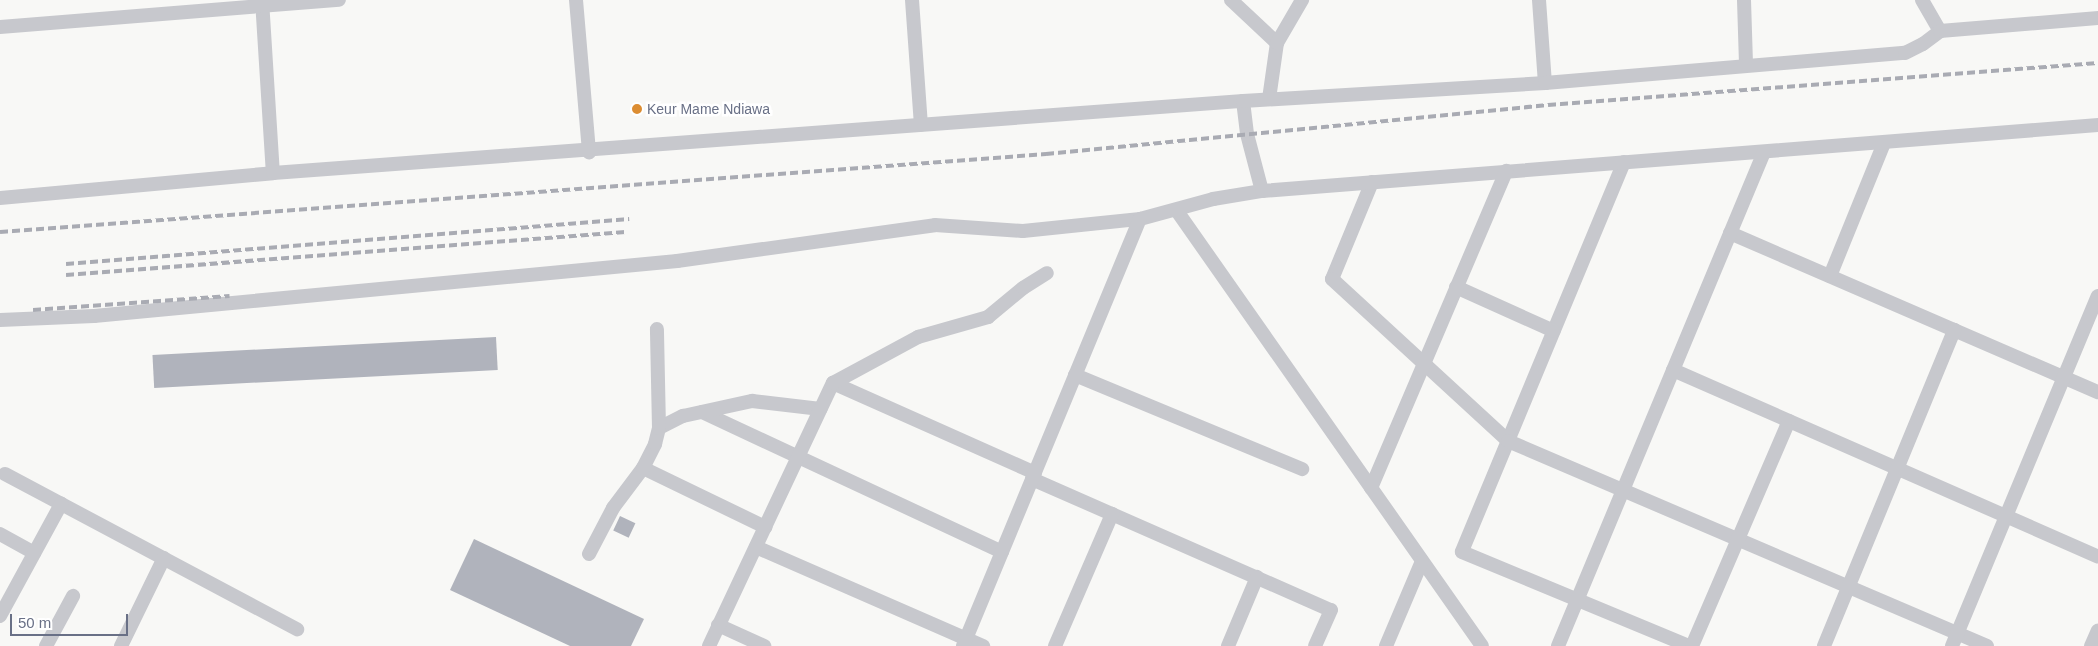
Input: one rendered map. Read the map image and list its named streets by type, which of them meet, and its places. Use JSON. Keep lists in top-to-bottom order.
{
  "places": ["Keur Mame Ndiawa"],
  "scale_bar": "50 m"
}
